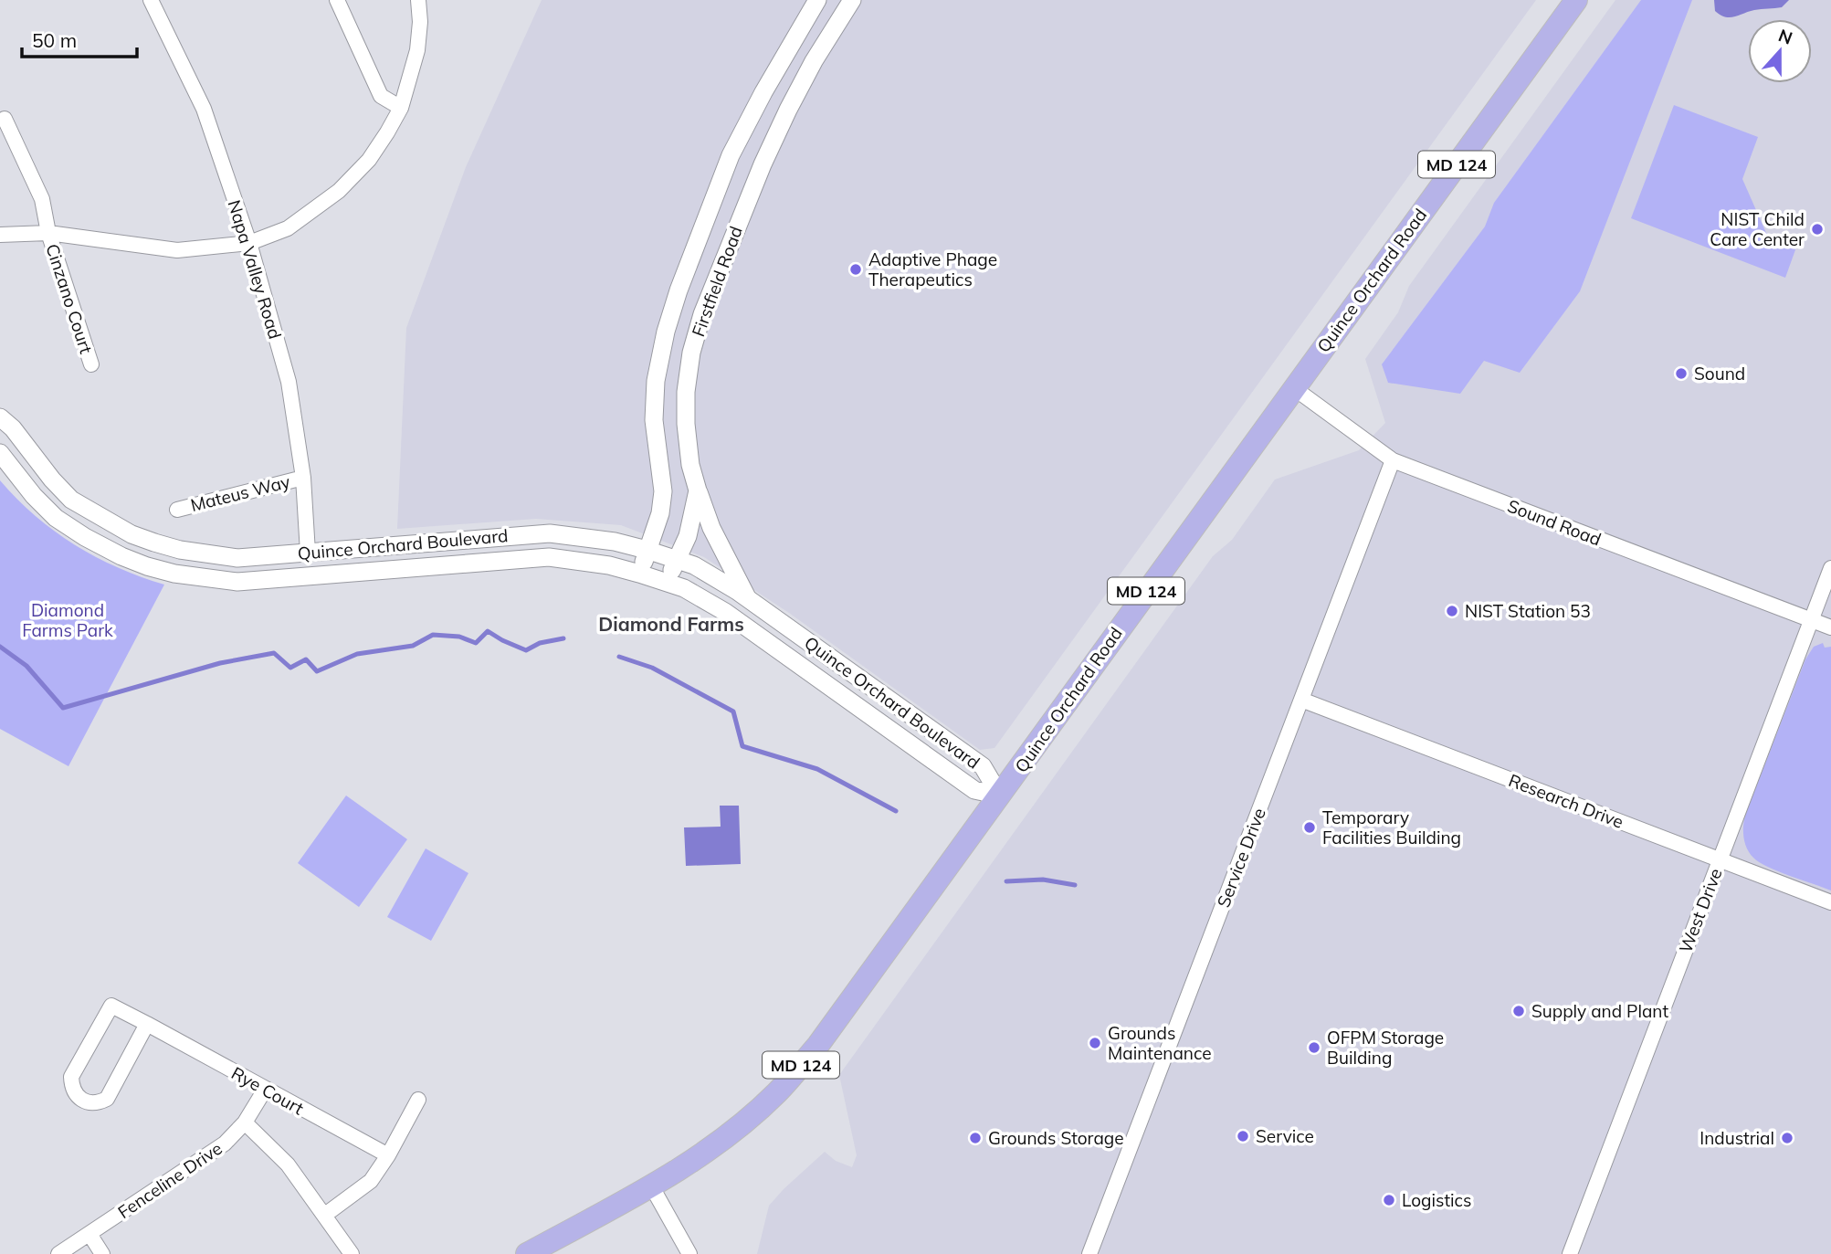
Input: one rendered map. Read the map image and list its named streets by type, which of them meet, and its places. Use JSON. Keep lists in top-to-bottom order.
{
  "streets": {
    "main road": ["MD 124", "Quince Orchard Road"],
    "street": [
      "Napa Valley Road",
      "Firstfield Road",
      "Cinzano Court",
      "Mateus Way",
      "Sound Road",
      "Quince Orchard Boulevard",
      "Research Drive",
      "Service Drive",
      "West Drive",
      "Rye Court",
      "Fenceline Drive"
    ]
  },
  "crossings": [
    ["Napa Valley Road", "Mateus Way"],
    ["Napa Valley Road", "Quince Orchard Boulevard"],
    ["Quince Orchard Road", "Sound Road"],
    ["Quince Orchard Road", "Quince Orchard Boulevard"],
    ["Firstfield Road", "Quince Orchard Boulevard"],
    ["Sound Road", "Service Drive"],
    ["Sound Road", "West Drive"],
    ["Research Drive", "Service Drive"],
    ["Research Drive", "West Drive"],
    ["Rye Court", "Fenceline Drive"]
  ],
  "districts": ["Diamond Farms"],
  "parks": ["Diamond Farms Park"],
  "places": [
    "NIST Child Care Center",
    "Adaptive Phage Therapeutics",
    "Sound",
    "NIST Station 53",
    "Temporary Facilities Building",
    "Supply and Plant",
    "Grounds Maintenance",
    "OFPM Storage Building",
    "Service",
    "Grounds Storage",
    "Industrial",
    "Logistics"
  ],
  "scale_bar": "50 m",
  "north": "top"
}
